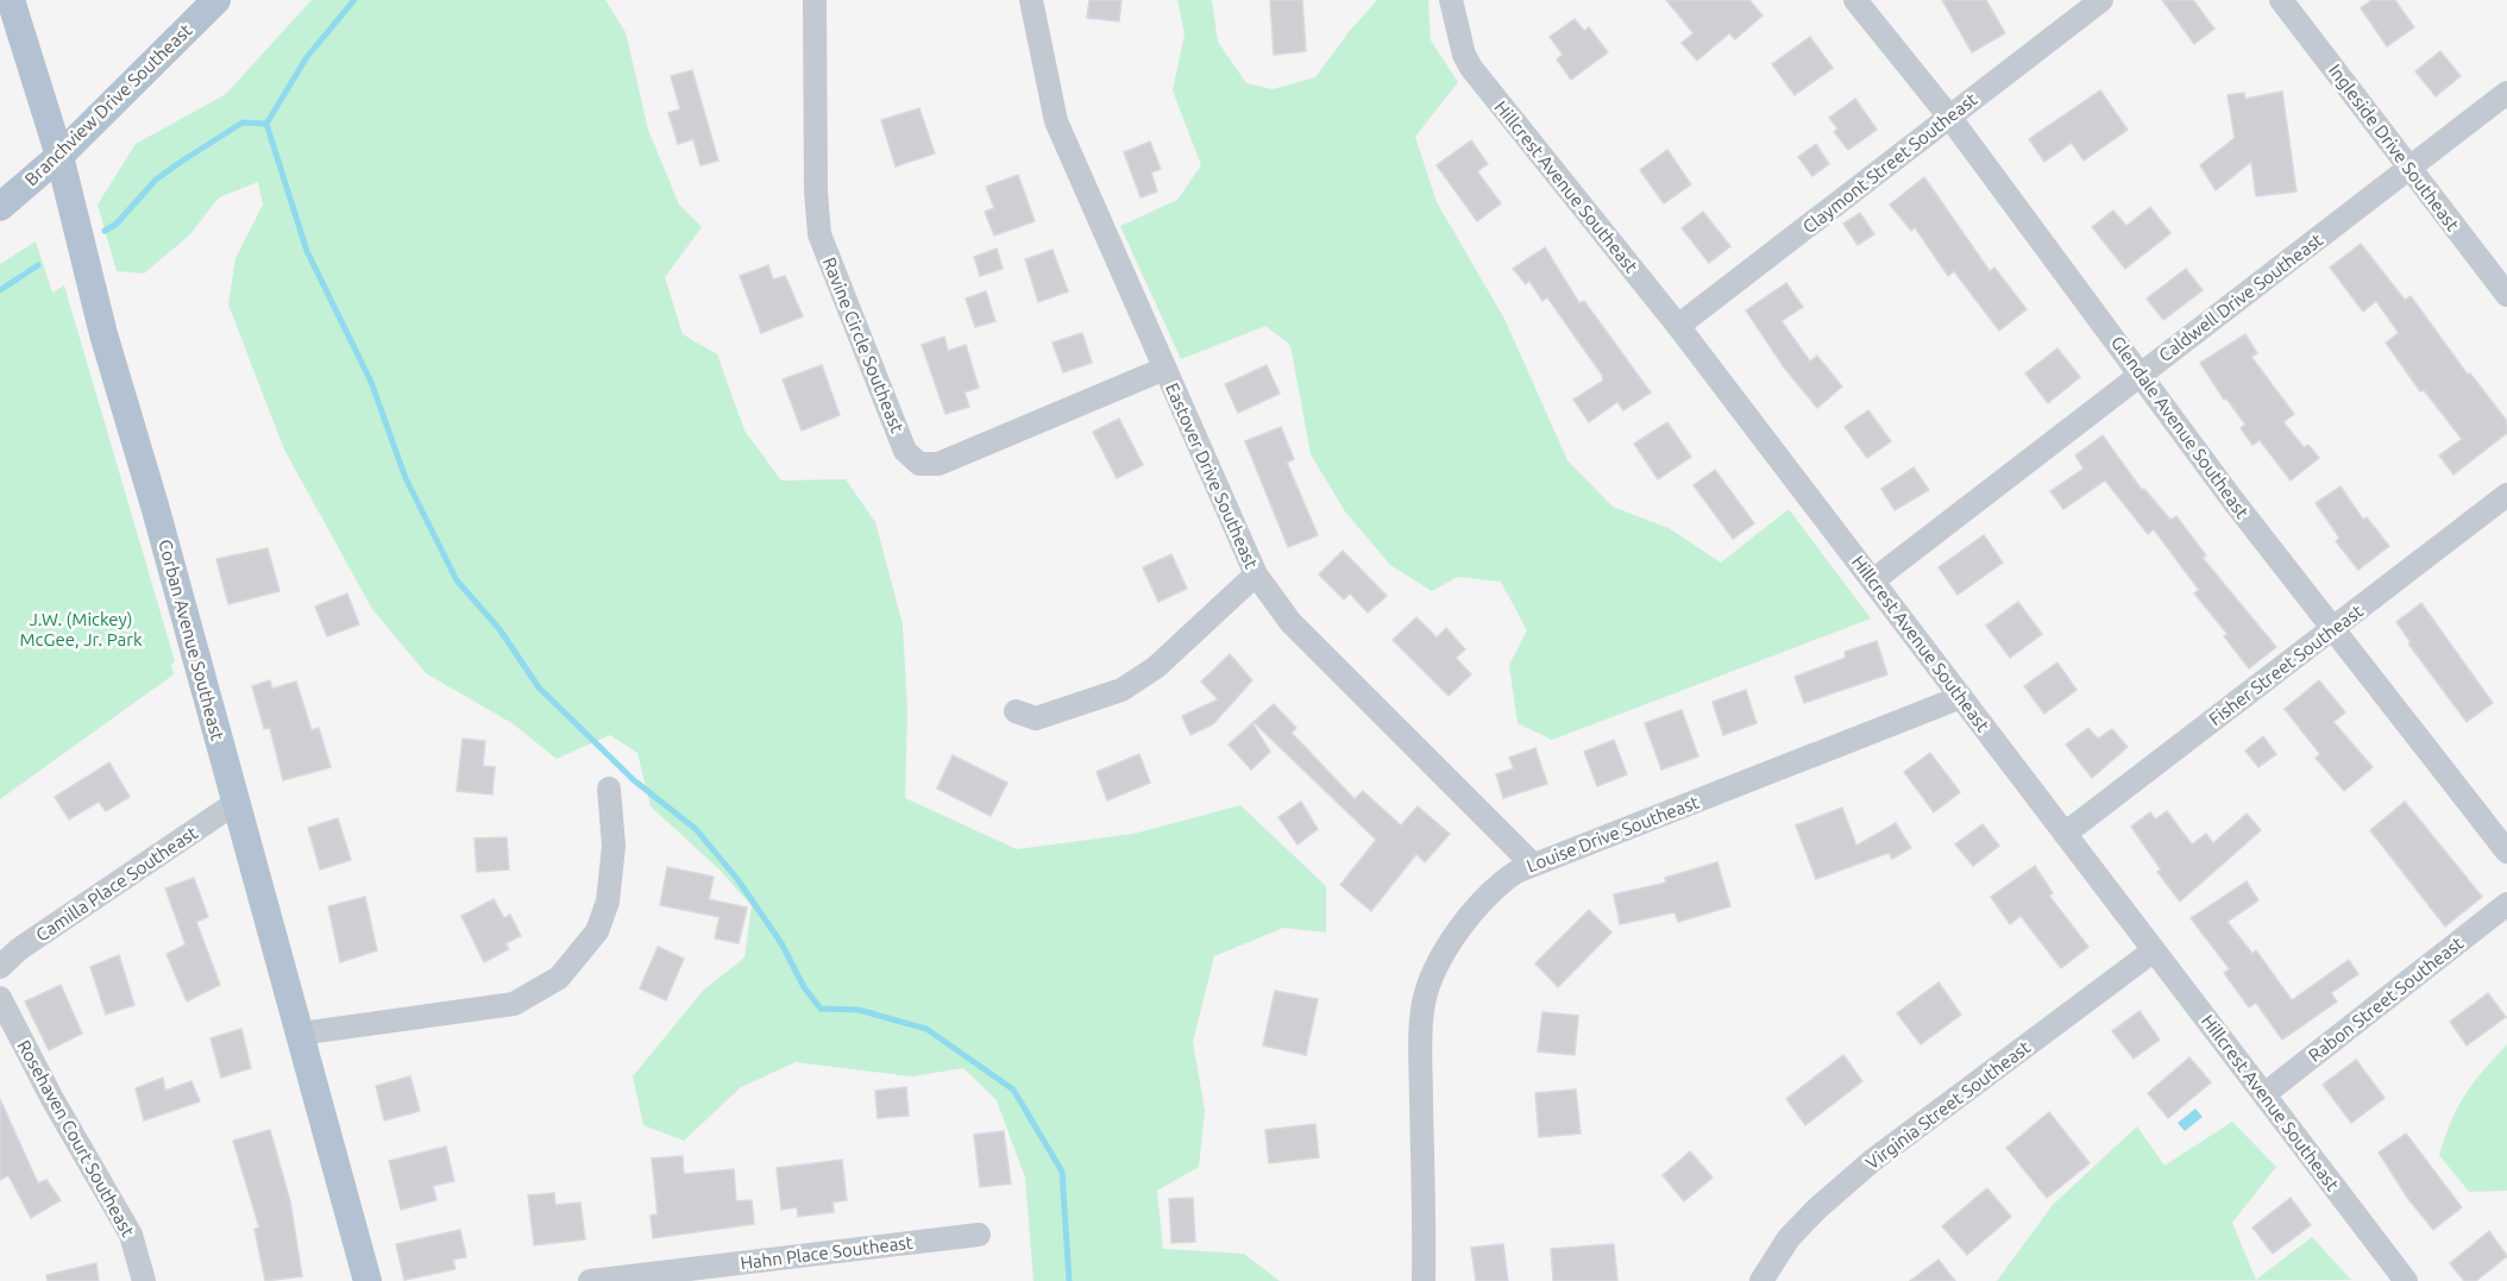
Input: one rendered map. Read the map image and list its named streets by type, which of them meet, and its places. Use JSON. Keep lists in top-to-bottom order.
{
  "streets": {
    "main road": ["Branchview Drive Southeast", "Corban Avenue Southeast"],
    "street": [
      "Ingleside Drive Southeast",
      "Claymont Street Southeast",
      "Hillcrest Avenue Southeast",
      "Caldwell Drive Southeast",
      "Ravine Circle Southeast",
      "Glendale Avenue Southeast",
      "Eastover Drive Southeast",
      "Fisher Street Southeast",
      "Louise Drive Southeast",
      "Camilla Place Southeast",
      "Rabon Street Southeast",
      "Virginia Street Southeast",
      "Rosehaven Court Southeast",
      "Hahn Place Southeast"
    ]
  },
  "crossings": [
    ["Branchview Drive Southeast", "Corban Avenue Southeast"],
    ["Ingleside Drive Southeast", "Caldwell Drive Southeast"],
    ["Claymont Street Southeast", "Hillcrest Avenue Southeast"],
    ["Claymont Street Southeast", "Glendale Avenue Southeast"],
    ["Hillcrest Avenue Southeast", "Caldwell Drive Southeast"],
    ["Hillcrest Avenue Southeast", "Fisher Street Southeast"],
    ["Hillcrest Avenue Southeast", "Louise Drive Southeast"],
    ["Hillcrest Avenue Southeast", "Rabon Street Southeast"],
    ["Hillcrest Avenue Southeast", "Virginia Street Southeast"],
    ["Caldwell Drive Southeast", "Glendale Avenue Southeast"],
    ["Ravine Circle Southeast", "Eastover Drive Southeast"],
    ["Glendale Avenue Southeast", "Fisher Street Southeast"],
    ["Eastover Drive Southeast", "Louise Drive Southeast"],
    ["Corban Avenue Southeast", "Camilla Place Southeast"]
  ],
  "parks": ["J.W. (Mickey) McGee, Jr. Park"]
}
